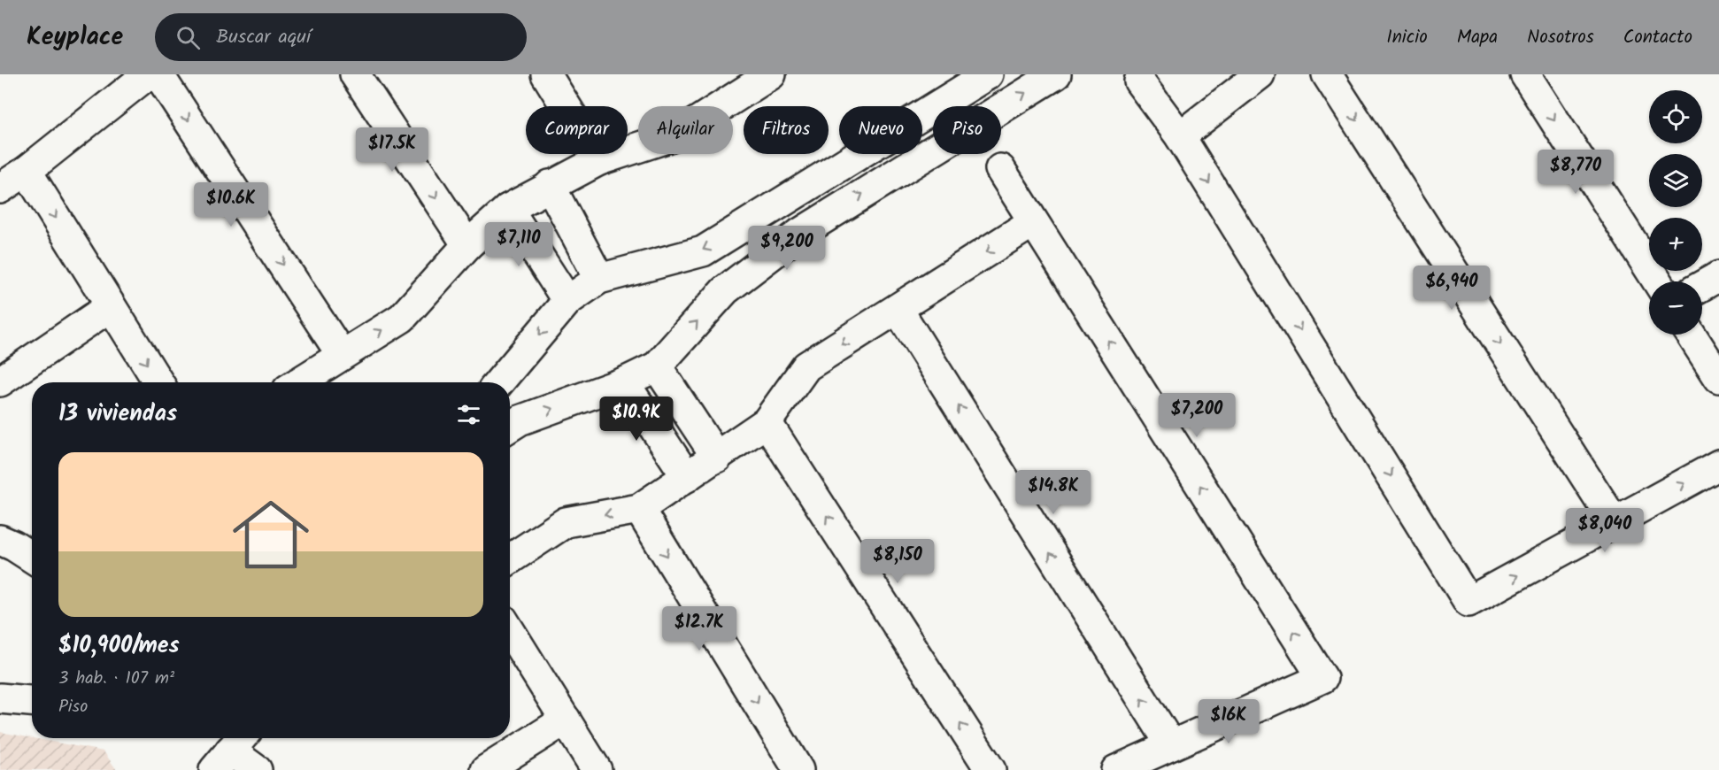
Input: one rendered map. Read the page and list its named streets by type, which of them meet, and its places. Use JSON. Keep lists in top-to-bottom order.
{
  "page": {
    "header": "Keyplace",
    "search": "Buscar aquí",
    "nav": [
      "Inicio",
      "Mapa",
      "Nosotros",
      "Contacto"
    ],
    "map_buttons": ["+", "−"],
    "chip": [
      "Comprar",
      "Alquilar",
      "Filtros",
      "Nuevo",
      "Piso"
    ],
    "price": [
      "$17.5K",
      "$8,770",
      "$10.6K",
      "$7,110",
      "$9,200",
      "$6,940",
      "$7,200",
      "$10.9K",
      "$14.8K",
      "$8,040",
      "$8,150",
      "$12.7K",
      "$16K"
    ],
    "heading": "13 viviendas",
    "list": [
      {
        "name": "$10,900/mes",
        "note": "3 hab. · 107 m² · Piso"
      }
    ]
  }
}
